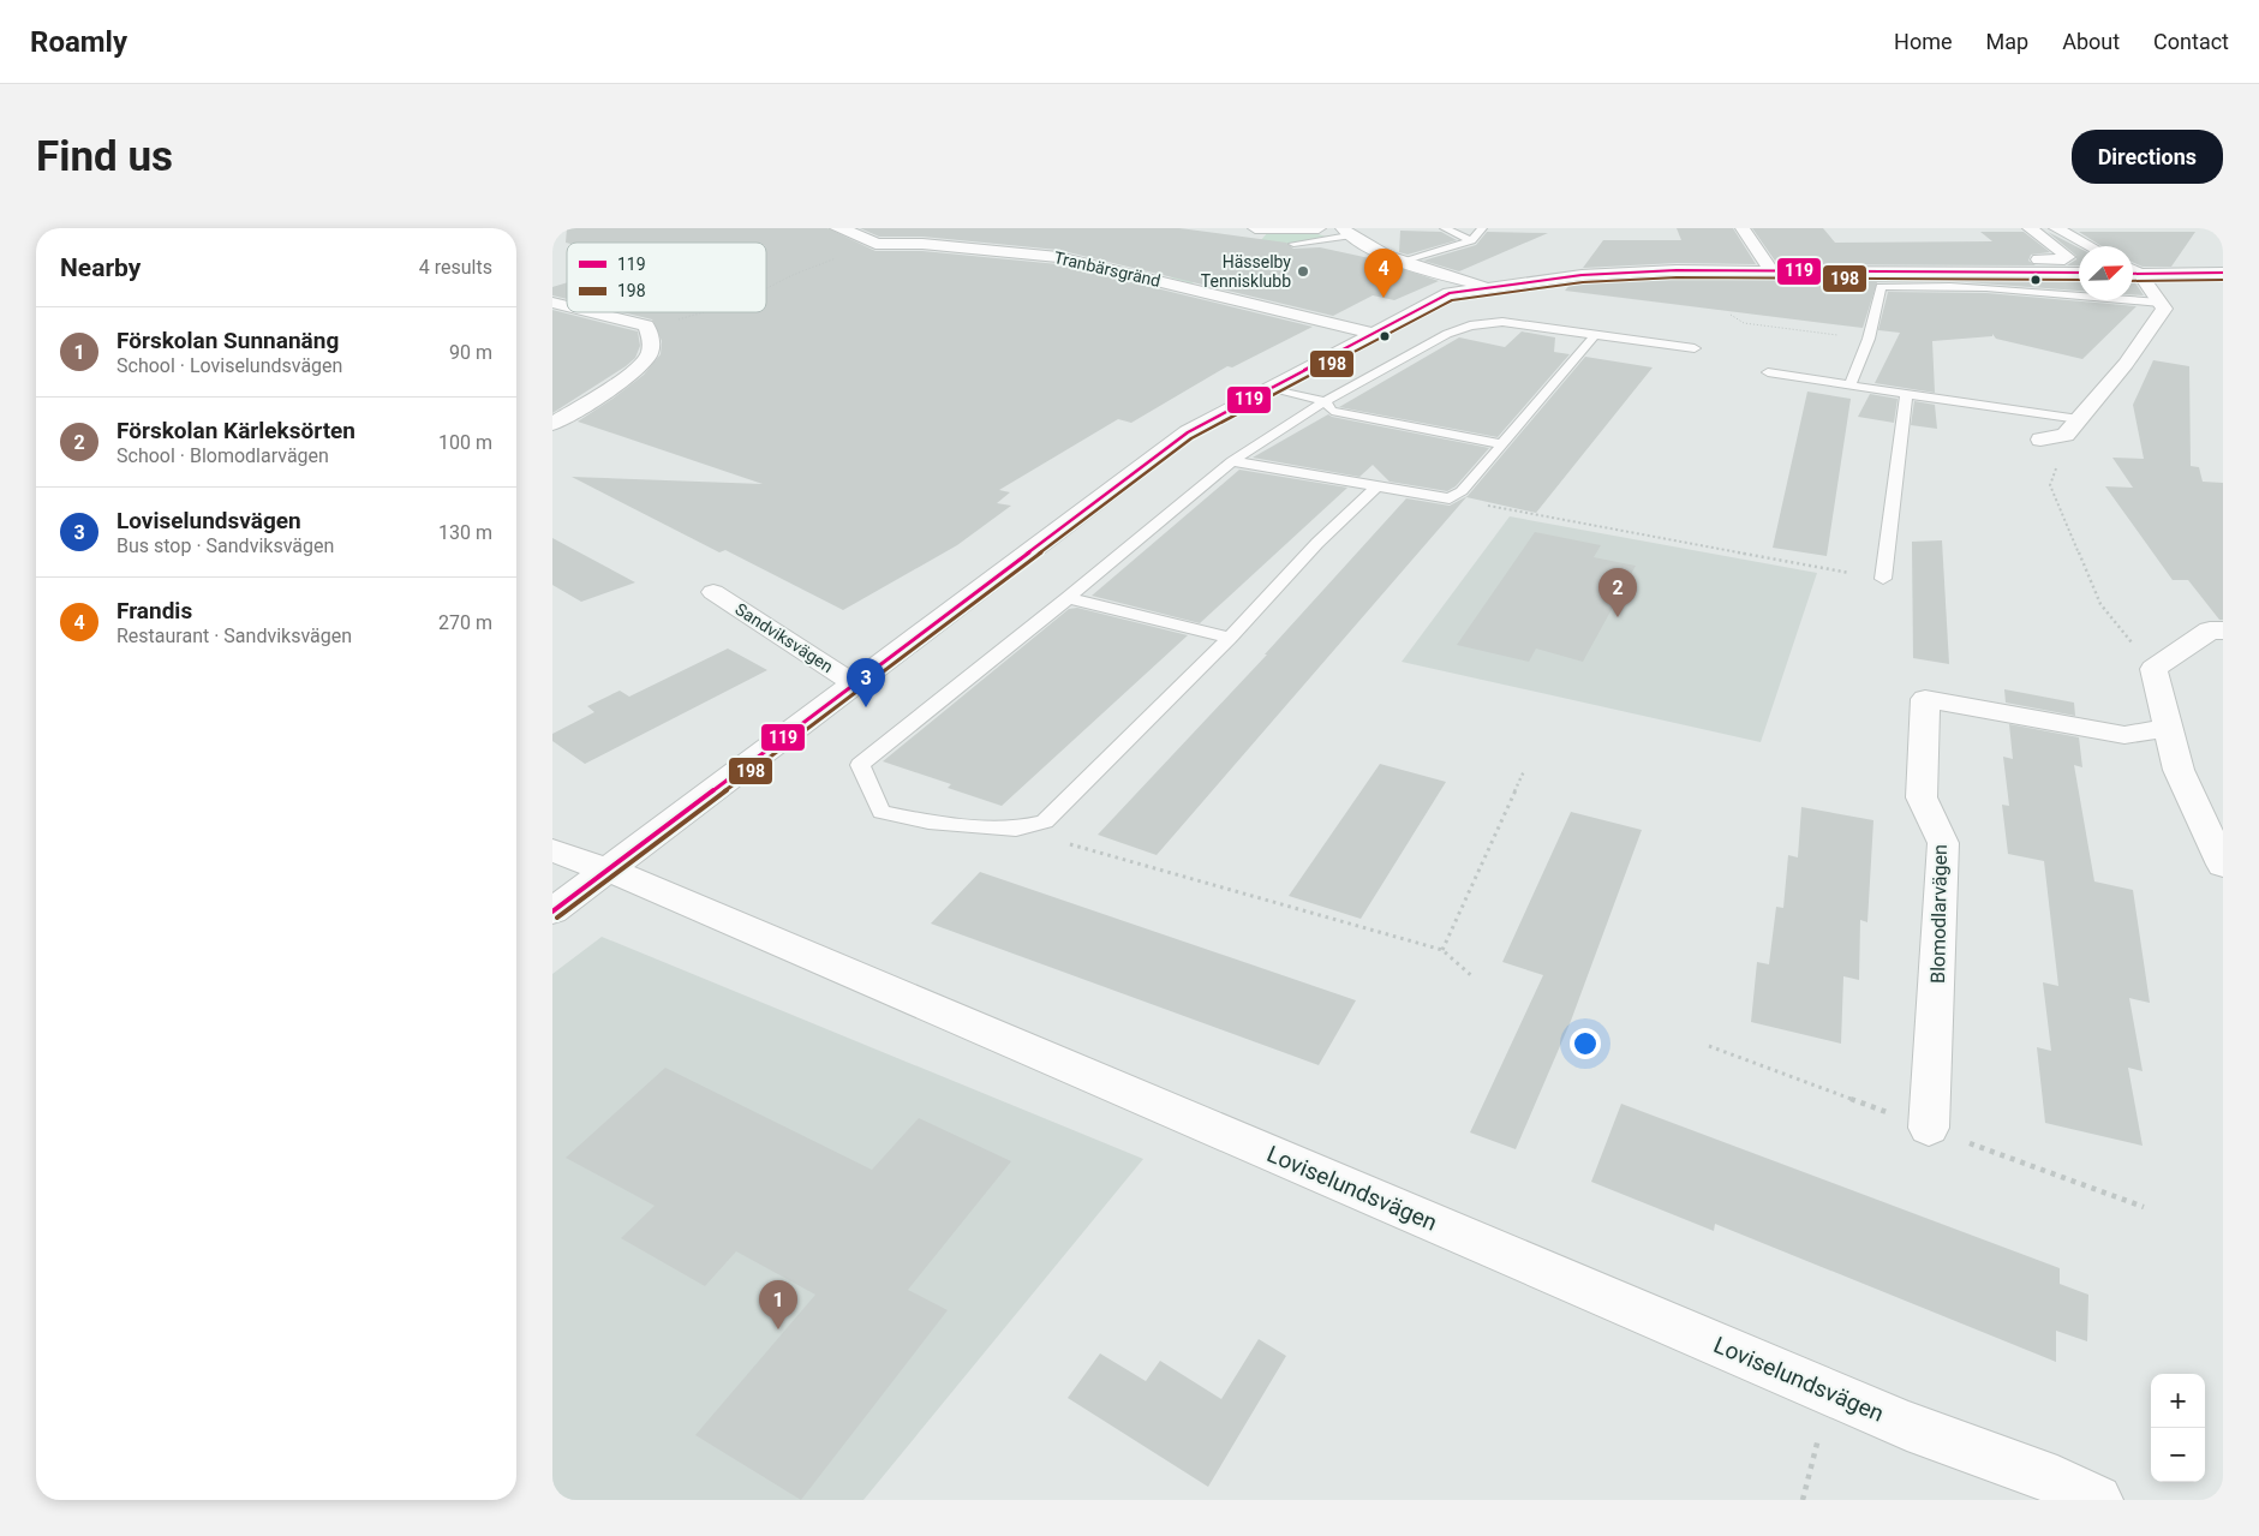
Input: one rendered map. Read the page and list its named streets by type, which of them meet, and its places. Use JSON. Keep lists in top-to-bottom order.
{
  "streets": {
    "street": [
      "Tranbärsgränd",
      "Sandviksvägen",
      "Blomodlarvägen",
      "Loviselundsvägen"
    ]
  },
  "crossings": [
    ["Tranbärsgränd", "Sandviksvägen"],
    ["Sandviksvägen", "Loviselundsvägen"]
  ],
  "places": ["Hässelby Tennisklubb"],
  "lines": ["transit line 119", "transit line 198"],
  "legend": ["119", "198"],
  "north": "top right",
  "page": {
    "header": "Roamly",
    "nav": [
      "Home",
      "Map",
      "About",
      "Contact"
    ],
    "buttons": "Directions",
    "title": "Find us",
    "heading": ["Nearby", "4 results"],
    "pins": [
      "4",
      "2",
      "3",
      "1"
    ],
    "list": [
      {
        "mark": "1",
        "name": "Förskolan Sunnanäng",
        "note": "School · Loviselundsvägen",
        "value": "90 m"
      },
      {
        "mark": "2",
        "name": "Förskolan Kärleksörten",
        "note": "School · Blomodlarvägen",
        "value": "100 m"
      },
      {
        "mark": "3",
        "name": "Loviselundsvägen",
        "note": "Bus stop · Sandviksvägen",
        "value": "130 m"
      },
      {
        "mark": "4",
        "name": "Frandis",
        "note": "Restaurant · Sandviksvägen",
        "value": "270 m"
      }
    ],
    "map_buttons": ["+", "−"]
  }
}
